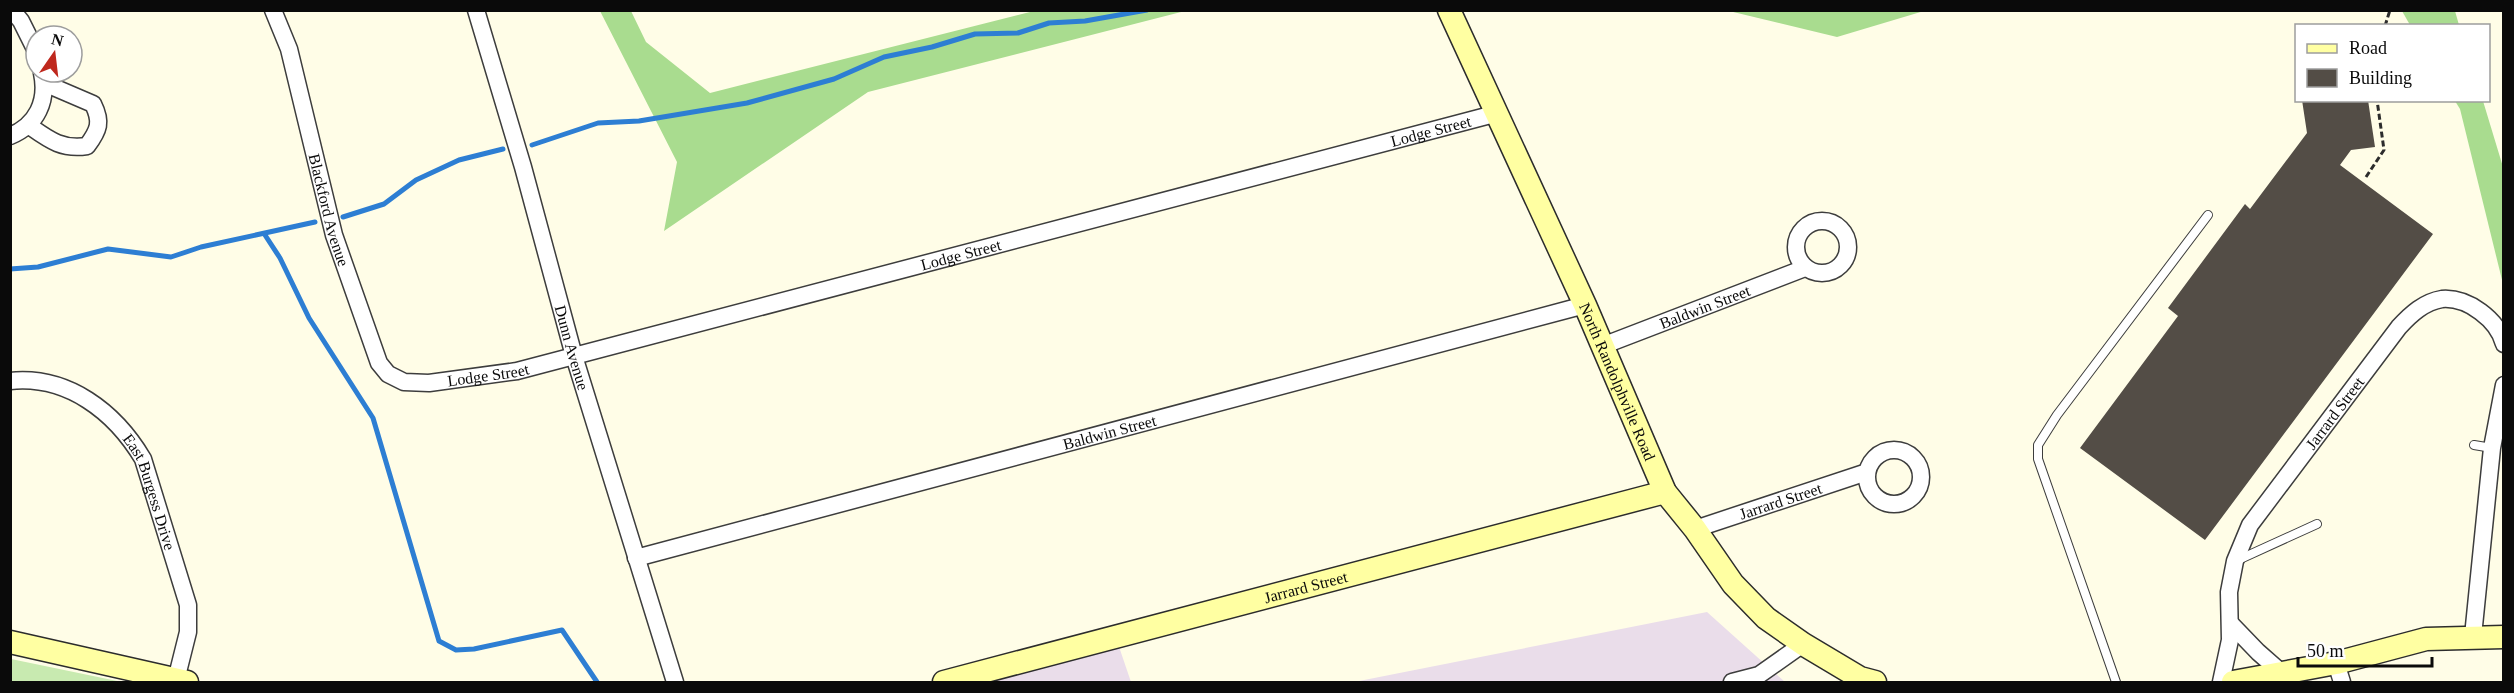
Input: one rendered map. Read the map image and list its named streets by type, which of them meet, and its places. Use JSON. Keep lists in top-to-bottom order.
{
  "streets": {
    "street": [
      "Lodge Street",
      "Blackford Avenue",
      "Baldwin Street",
      "Dunn Avenue",
      "North Randolphville Road",
      "Jarrard Street",
      "East Burgess Drive"
    ]
  },
  "crossings": [
    ["Lodge Street", "Blackford Avenue"],
    ["Lodge Street", "Dunn Avenue"],
    ["Lodge Street", "North Randolphville Road"],
    ["Baldwin Street", "Dunn Avenue"],
    ["Baldwin Street", "North Randolphville Road"],
    ["North Randolphville Road", "Jarrard Street"]
  ],
  "legend": ["Road", "Building"],
  "scale_bar": "50 m",
  "north": "top"
}
